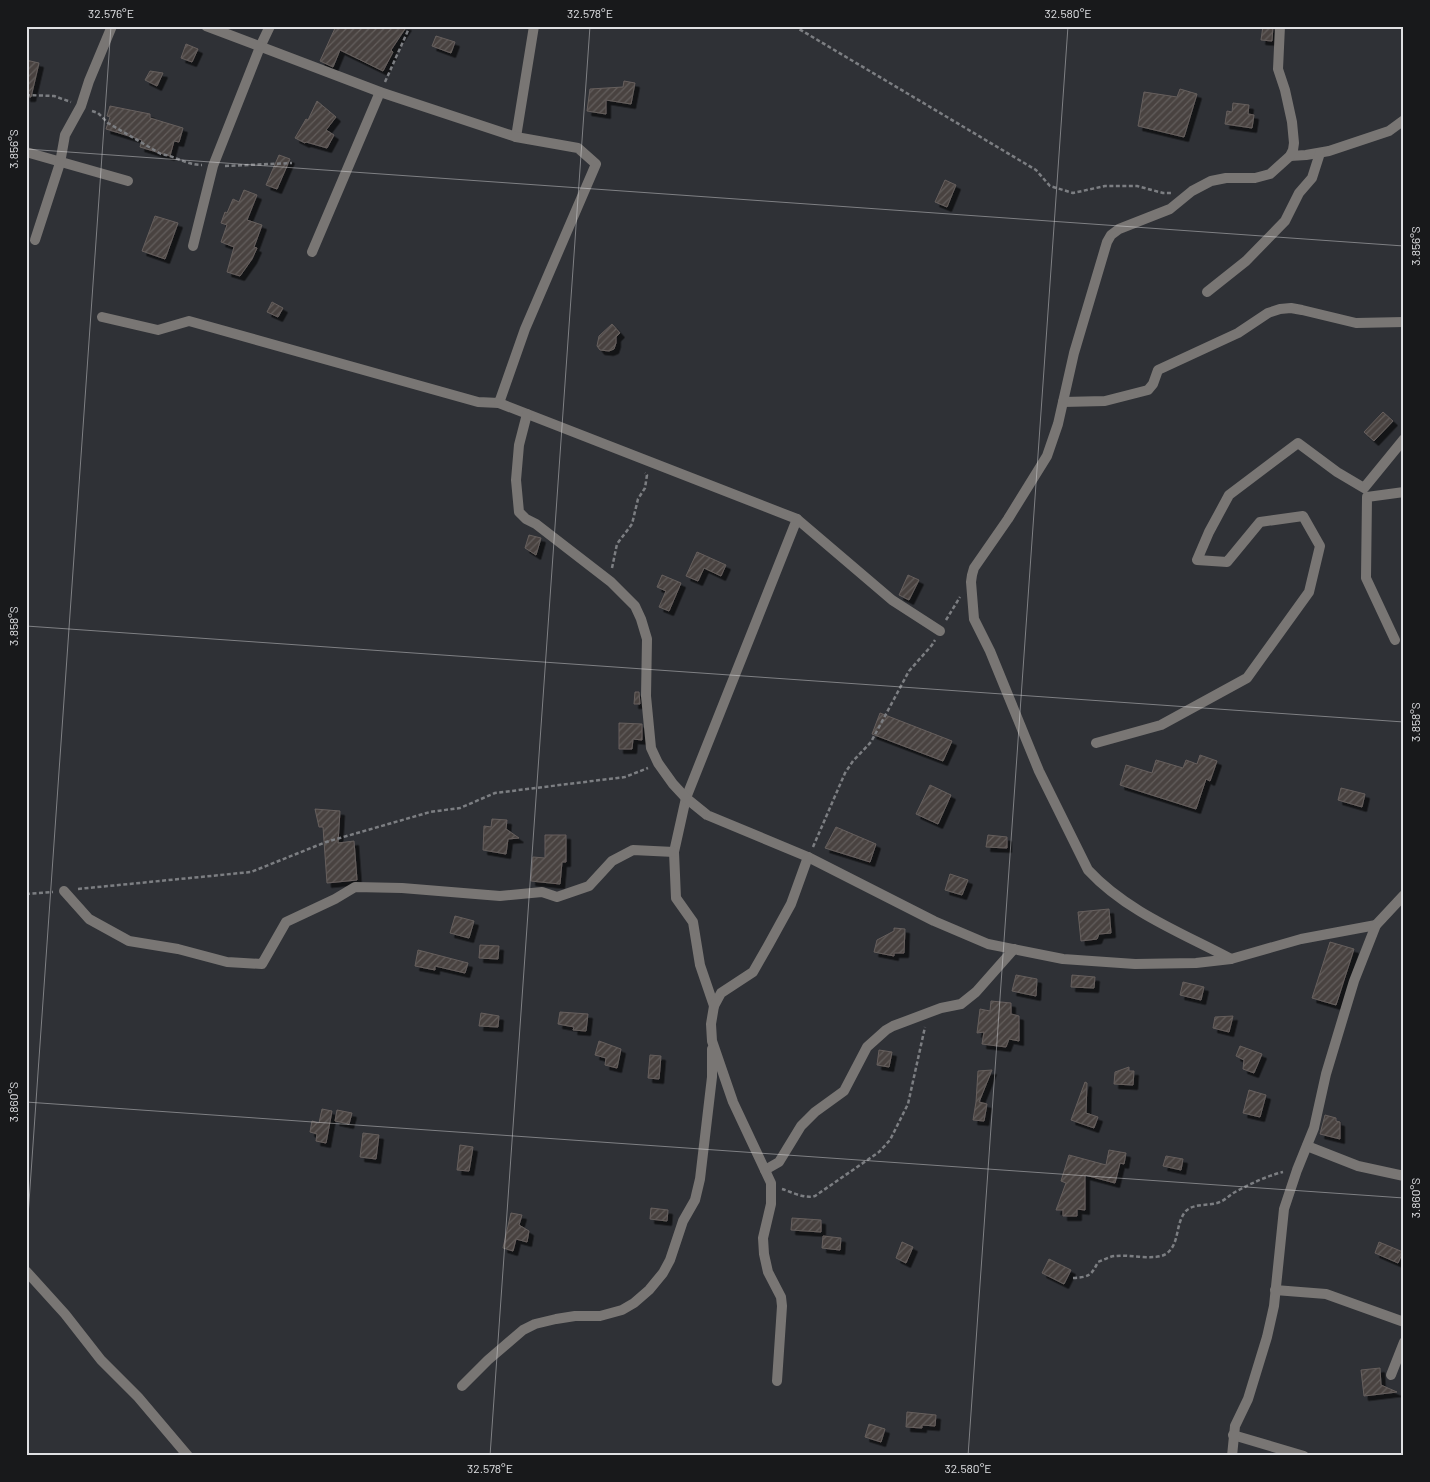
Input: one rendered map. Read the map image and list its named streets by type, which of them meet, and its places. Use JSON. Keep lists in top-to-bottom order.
{
  "coordinates": [
    "32.576°E",
    "32.578°E",
    "32.580°E",
    "3.856°S",
    "3.858°S",
    "3.860°S"
  ]
}
